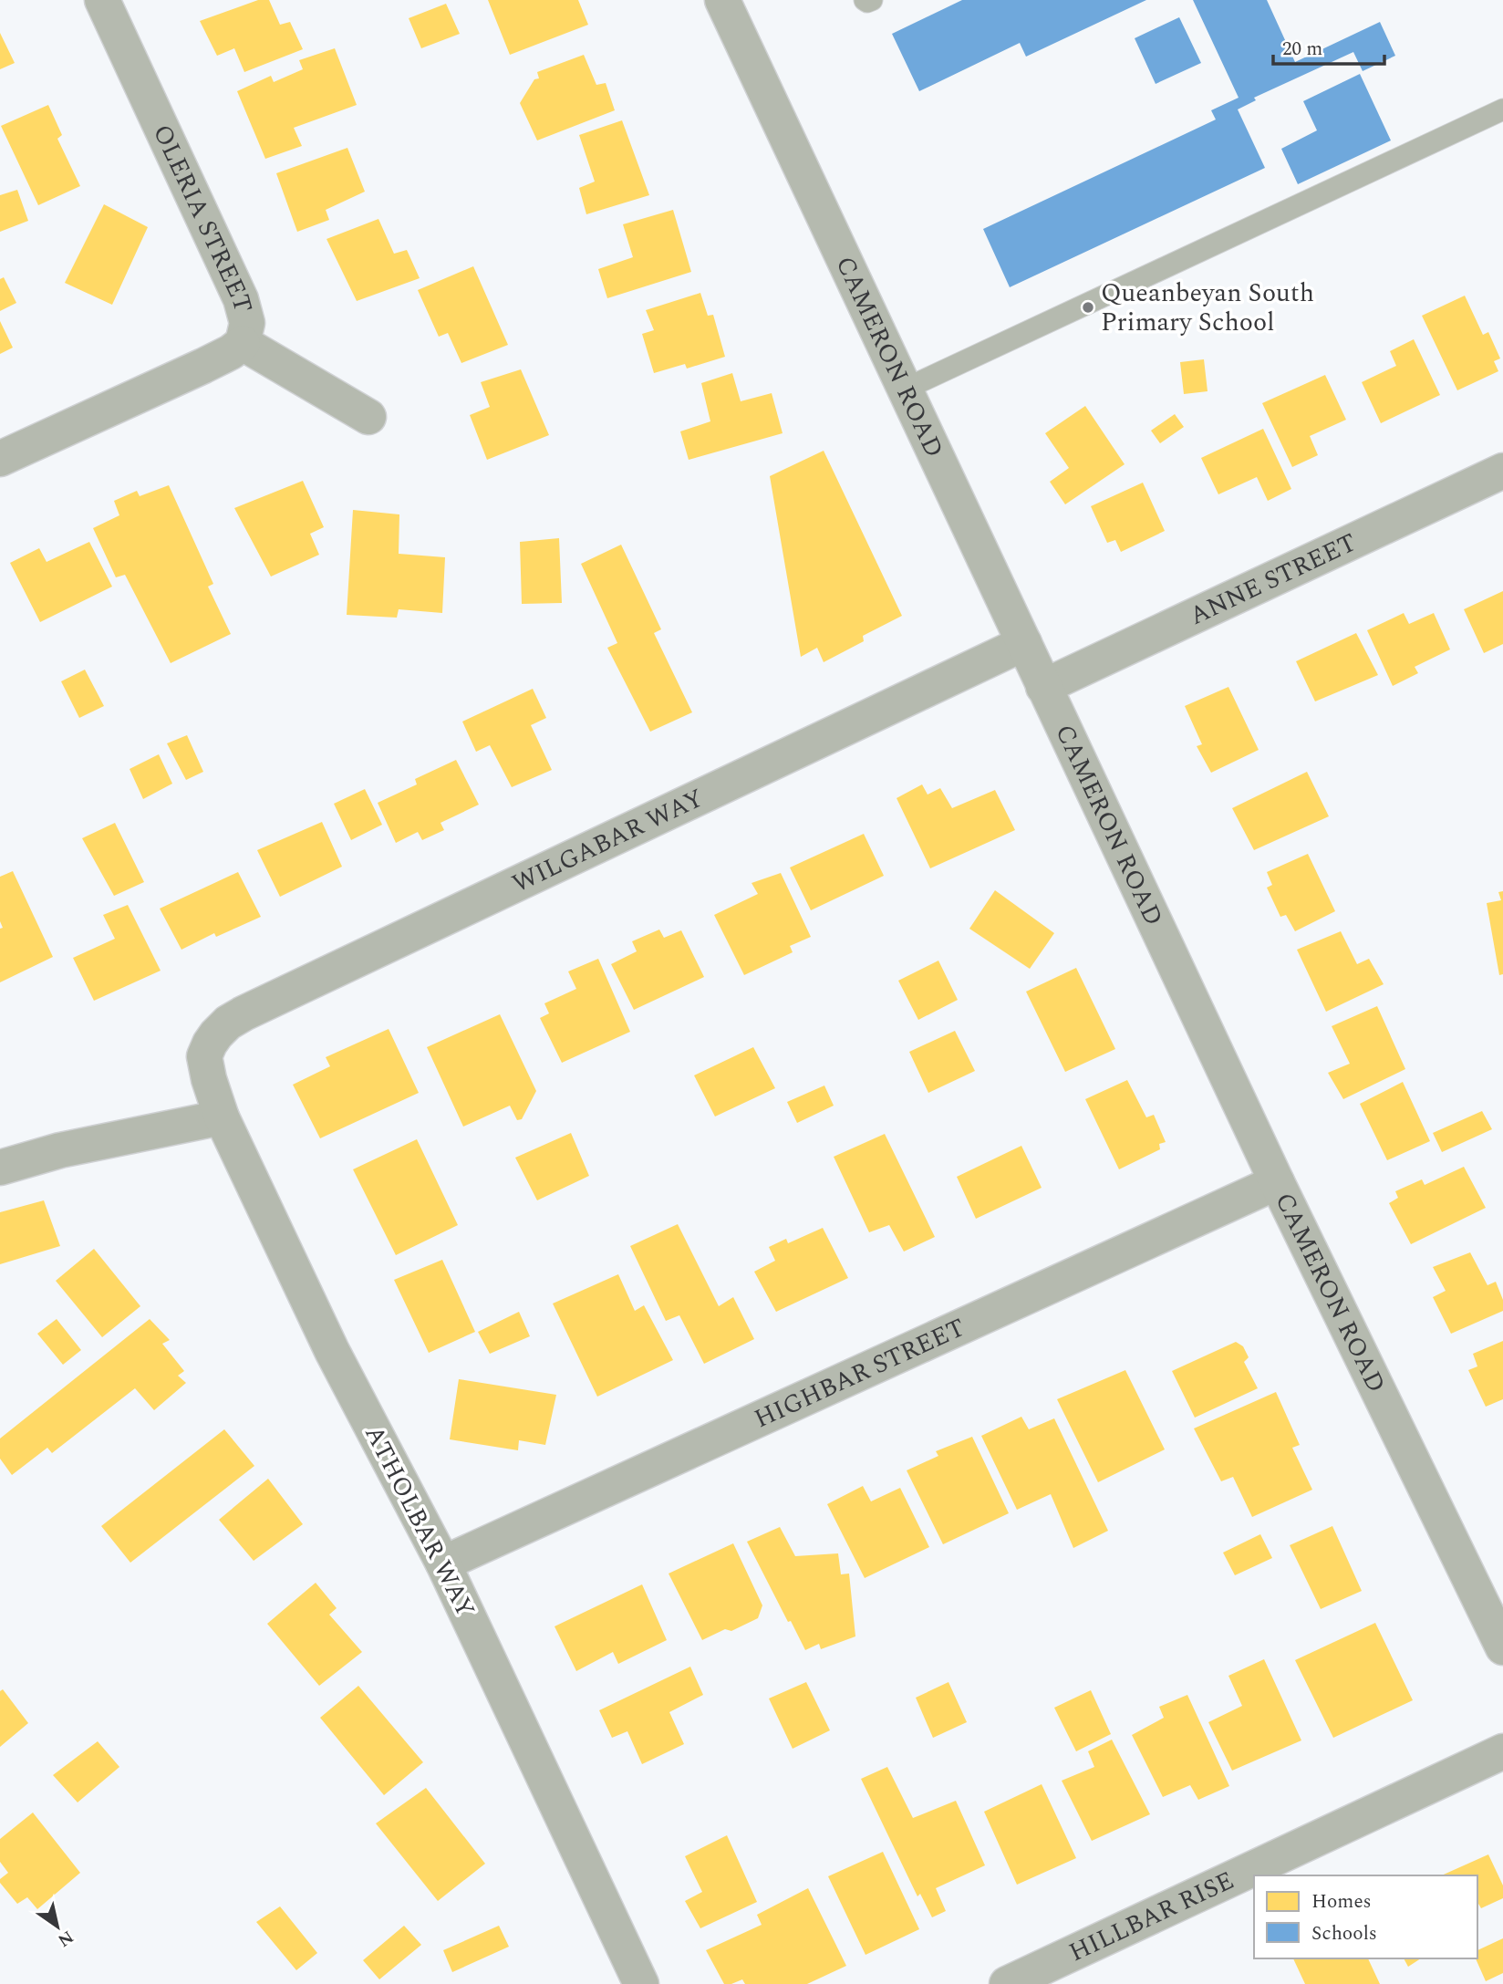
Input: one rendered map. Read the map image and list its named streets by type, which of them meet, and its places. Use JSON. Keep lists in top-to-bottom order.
{
  "streets": {
    "street": [
      "OLERIA STREET",
      "CAMERON ROAD",
      "ANNE STREET",
      "WILGABAR WAY",
      "HIGHBAR STREET",
      "ATHOLBAR WAY",
      "HILLBAR RISE"
    ]
  },
  "crossings": [
    ["CAMERON ROAD", "ANNE STREET"],
    ["CAMERON ROAD", "WILGABAR WAY"],
    ["CAMERON ROAD", "HIGHBAR STREET"],
    ["WILGABAR WAY", "ATHOLBAR WAY"],
    ["HIGHBAR STREET", "ATHOLBAR WAY"]
  ],
  "places": ["Queanbeyan South Primary School"],
  "legend": ["Homes", "Schools"],
  "scale_bar": "20 m",
  "north": "bottom right"
}
